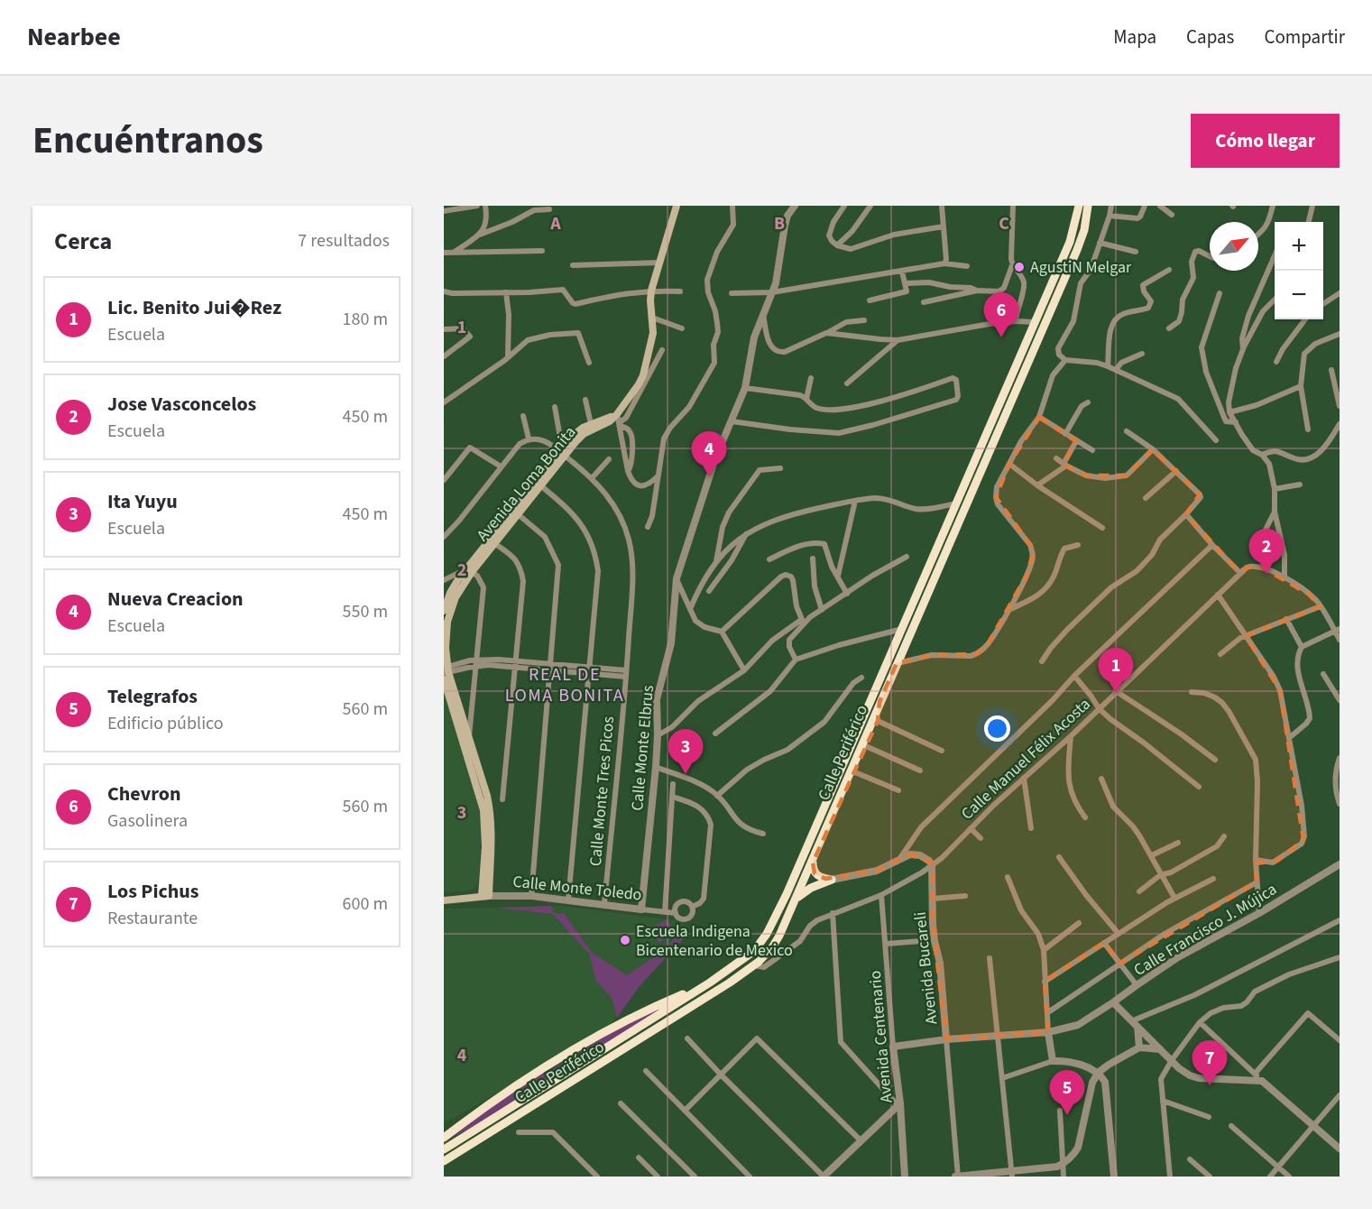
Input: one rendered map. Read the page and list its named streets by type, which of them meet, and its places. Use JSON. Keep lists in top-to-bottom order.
{
  "streets": {
    "highway": ["Calle Periférico"],
    "main road": ["Avenida Loma Bonita", "Calle Monte Toledo"],
    "street": [
      "Calle Monte Elbrus",
      "Calle Manuel Félix Acosta",
      "Calle Monte Tres Picos",
      "Calle Francisco J. Mújica",
      "Avenida Bucareli",
      "Avenida Centenario"
    ]
  },
  "crossings": [
    ["Avenida Loma Bonita", "Calle Monte Tres Picos"],
    ["Avenida Loma Bonita", "Calle Monte Toledo"],
    ["Calle Monte Elbrus", "Calle Monte Toledo"],
    ["Calle Periférico", "Calle Manuel Félix Acosta"],
    ["Calle Manuel Félix Acosta", "Avenida Bucareli"],
    ["Calle Manuel Félix Acosta", "Avenida Centenario"],
    ["Calle Monte Tres Picos", "Calle Monte Toledo"],
    ["Calle Francisco J. Mújica", "Avenida Bucareli"],
    ["Calle Francisco J. Mújica", "Avenida Centenario"]
  ],
  "districts": ["REAL DE LOMA BONITA"],
  "places": ["AgustiN Melgar", "Escuela Indigena Bicentenario de Mexico"],
  "north": "top right",
  "page": {
    "header": "Nearbee",
    "nav": ["Mapa", "Capas", "Compartir"],
    "title": "Encuéntranos",
    "buttons": "Cómo llegar",
    "heading": ["Cerca", "7 resultados"],
    "map_buttons": ["+", "−"],
    "list": [
      {
        "mark": "1",
        "name": "Lic. Benito Jui�Rez",
        "note": "Escuela",
        "value": "180 m"
      },
      {
        "mark": "2",
        "name": "Jose Vasconcelos",
        "note": "Escuela",
        "value": "450 m"
      },
      {
        "mark": "3",
        "name": "Ita Yuyu",
        "note": "Escuela",
        "value": "450 m"
      },
      {
        "mark": "4",
        "name": "Nueva Creacion",
        "note": "Escuela",
        "value": "550 m"
      },
      {
        "mark": "5",
        "name": "Telegrafos",
        "note": "Edificio público",
        "value": "560 m"
      },
      {
        "mark": "6",
        "name": "Chevron",
        "note": "Gasolinera",
        "value": "560 m"
      },
      {
        "mark": "7",
        "name": "Los Pichus",
        "note": "Restaurante",
        "value": "600 m"
      }
    ],
    "pins": [
      "6",
      "4",
      "2",
      "1",
      "3",
      "7",
      "5"
    ]
  },
  "grid": {
    "columns": ["A", "B", "C"],
    "rows": [
      "1",
      "2",
      "3",
      "4"
    ]
  }
}
